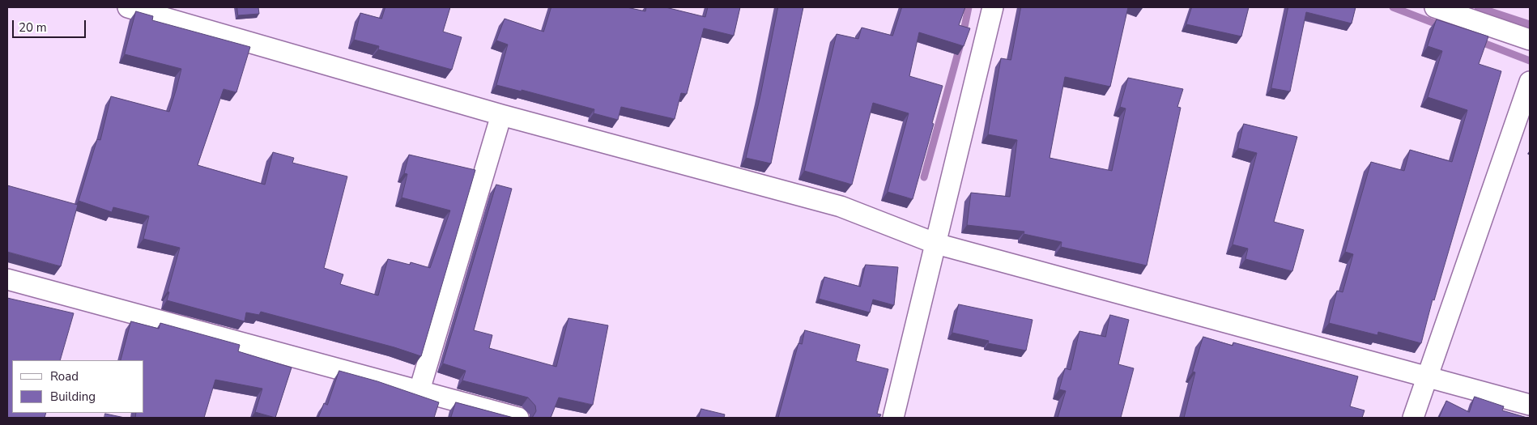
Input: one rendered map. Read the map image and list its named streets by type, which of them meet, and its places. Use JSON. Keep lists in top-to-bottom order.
{
  "legend": ["Road", "Building"],
  "scale_bar": "20 m"
}
